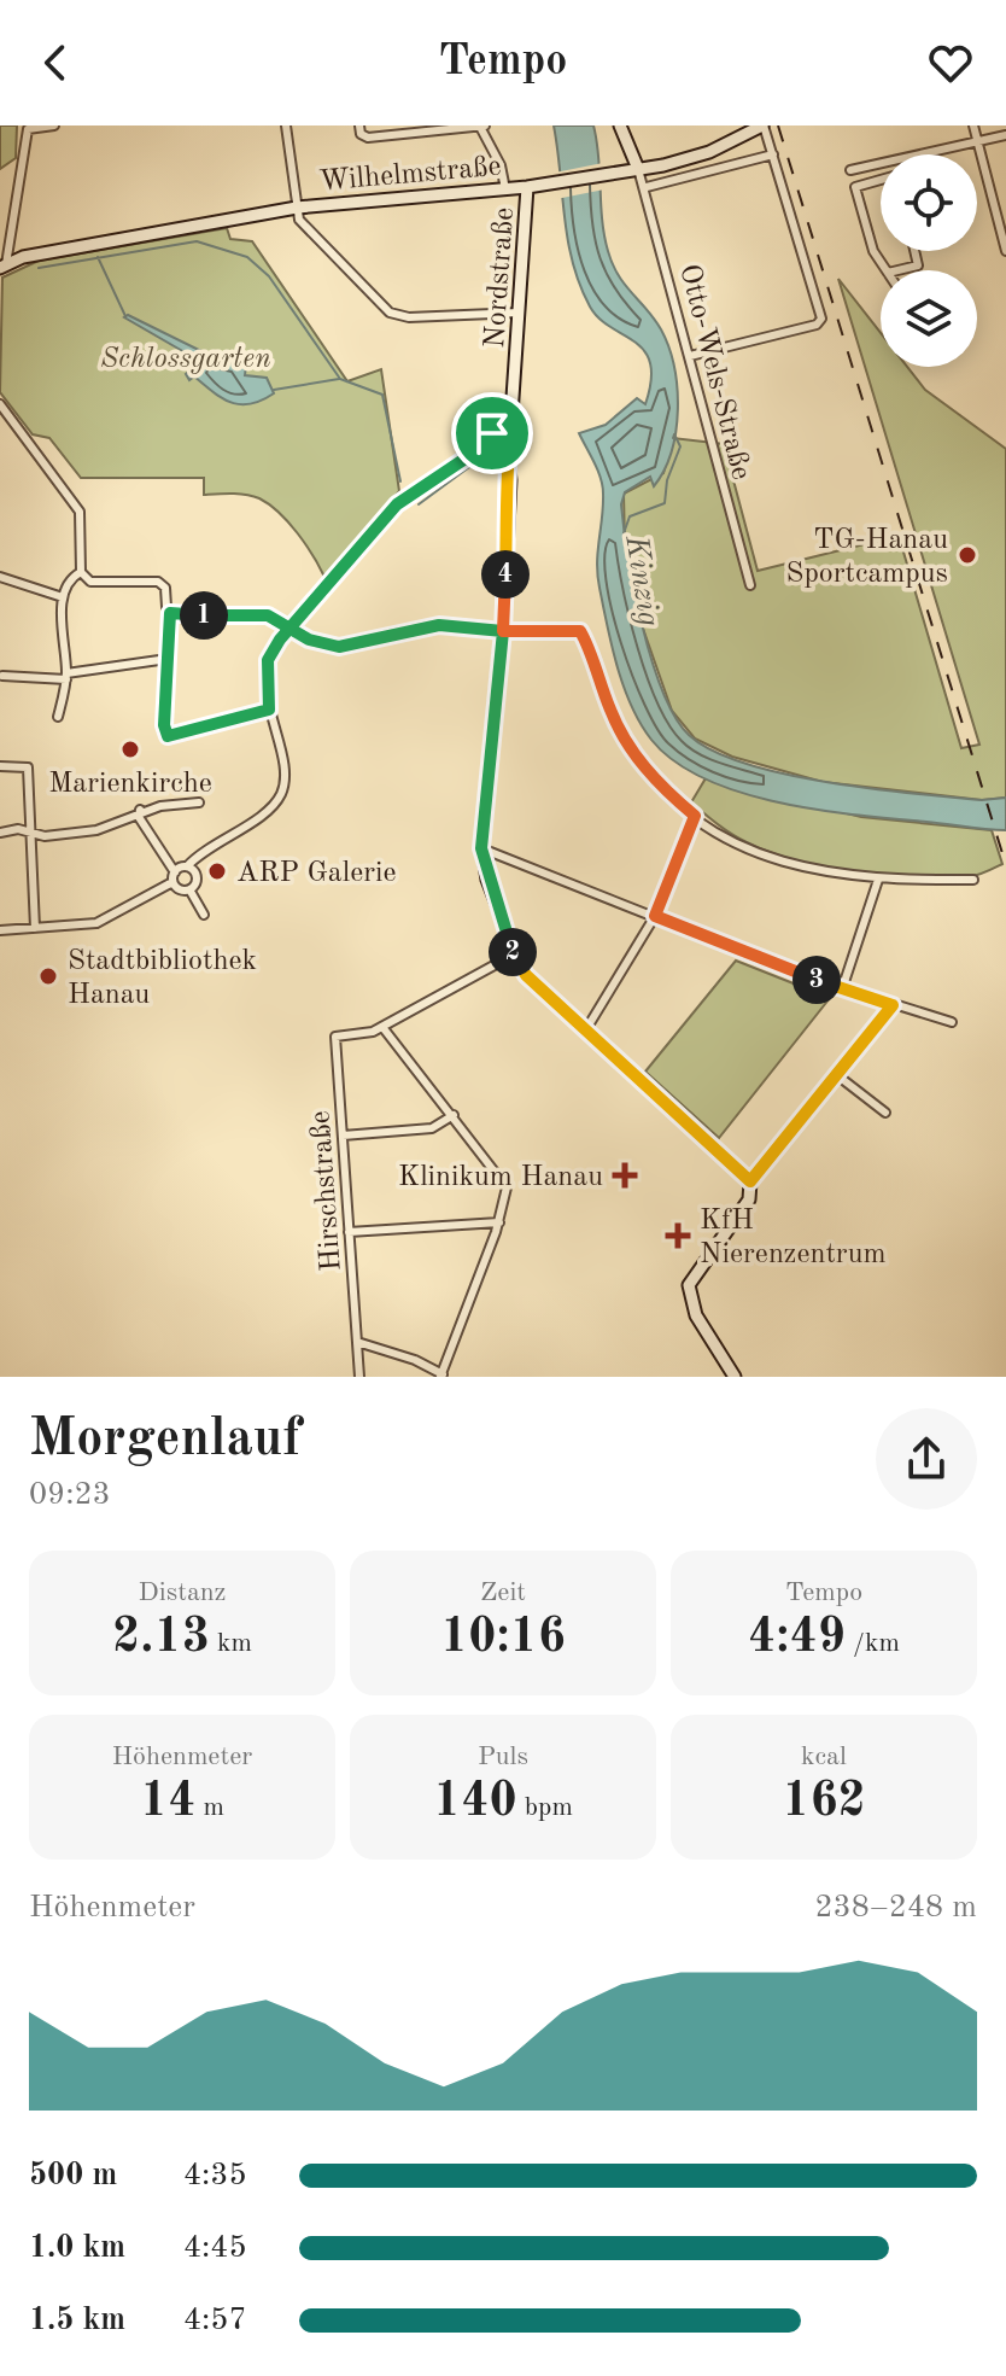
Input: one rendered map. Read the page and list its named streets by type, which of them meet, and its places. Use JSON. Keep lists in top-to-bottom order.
{
  "streets": {
    "street": [
      "Wilhelmstraße",
      "Nordstraße",
      "Otto-Wels-Straße",
      "Hirschstraße"
    ]
  },
  "crossings": [
    ["Wilhelmstraße", "Nordstraße"],
    ["Wilhelmstraße", "Otto-Wels-Straße"]
  ],
  "water": ["Kinzig"],
  "parks": ["Schlossgarten"],
  "places": {
    "other": [
      "TG-Hanau Sportcampus",
      "Marienkirche",
      "ARP Galerie",
      "Stadtbibliothek Hanau"
    ],
    "health": ["Klinikum Hanau", "KfH Nierenzentrum"]
  },
  "page": {
    "header": "Tempo",
    "pins": [
      "4",
      "1",
      "2",
      "3"
    ],
    "heading": ["Morgenlauf", "09:23"],
    "stats": [
      ["Distanz", "2.13 km"],
      ["Zeit", "10:16"],
      ["Tempo", "4:49 /km"],
      ["Höhenmeter", "14 m"],
      ["Puls", "140 bpm"],
      ["kcal", "162"]
    ],
    "chart": ["Höhenmeter", "238–248 m"],
    "list": [
      {
        "name": "500 m",
        "note": "4:35"
      },
      {
        "name": "1.0 km",
        "note": "4:45"
      },
      {
        "name": "1.5 km",
        "note": "4:57"
      }
    ]
  }
}
